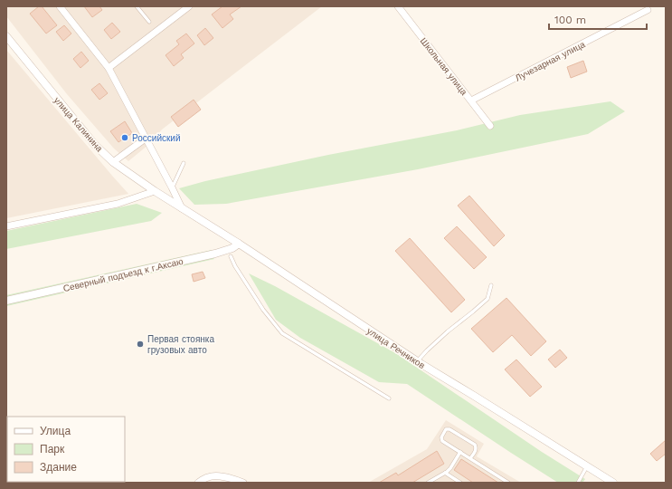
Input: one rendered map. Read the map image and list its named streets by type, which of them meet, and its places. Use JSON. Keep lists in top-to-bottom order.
{
  "streets": {
    "street": [
      "Лучезарная улица",
      "Школьная улица",
      "улица Калинина",
      "Северный подъезд к г.Аксаю",
      "улица Речников"
    ]
  },
  "crossings": [
    ["Лучезарная улица", "Школьная улица"],
    ["улица Калинина", "улица Речников"],
    ["Северный подъезд к г.Аксаю", "улица Речников"]
  ],
  "places": ["Российский", "Первая стоянка грузовых авто"],
  "legend": ["Улица", "Парк", "Здание"],
  "scale_bar": "100 m"
}
